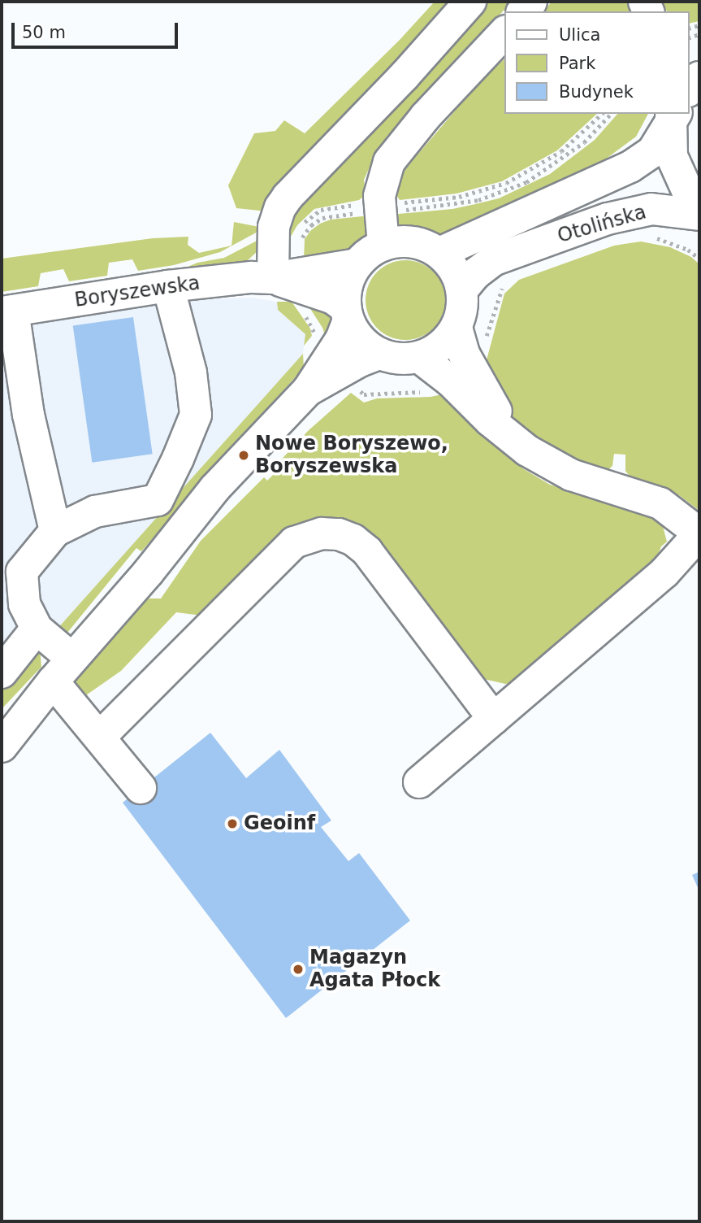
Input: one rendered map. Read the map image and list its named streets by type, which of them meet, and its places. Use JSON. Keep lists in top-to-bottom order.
{
  "streets": {
    "main road": ["Otolińska", "Boryszewska"]
  },
  "crossings": [
    ["Otolińska", "Boryszewska"]
  ],
  "places": ["Nowe Boryszewo, Boryszewska", "Geoinf", "Magazyn Agata Płock"],
  "legend": ["Ulica", "Park", "Budynek"],
  "scale_bar": "50 m"
}
